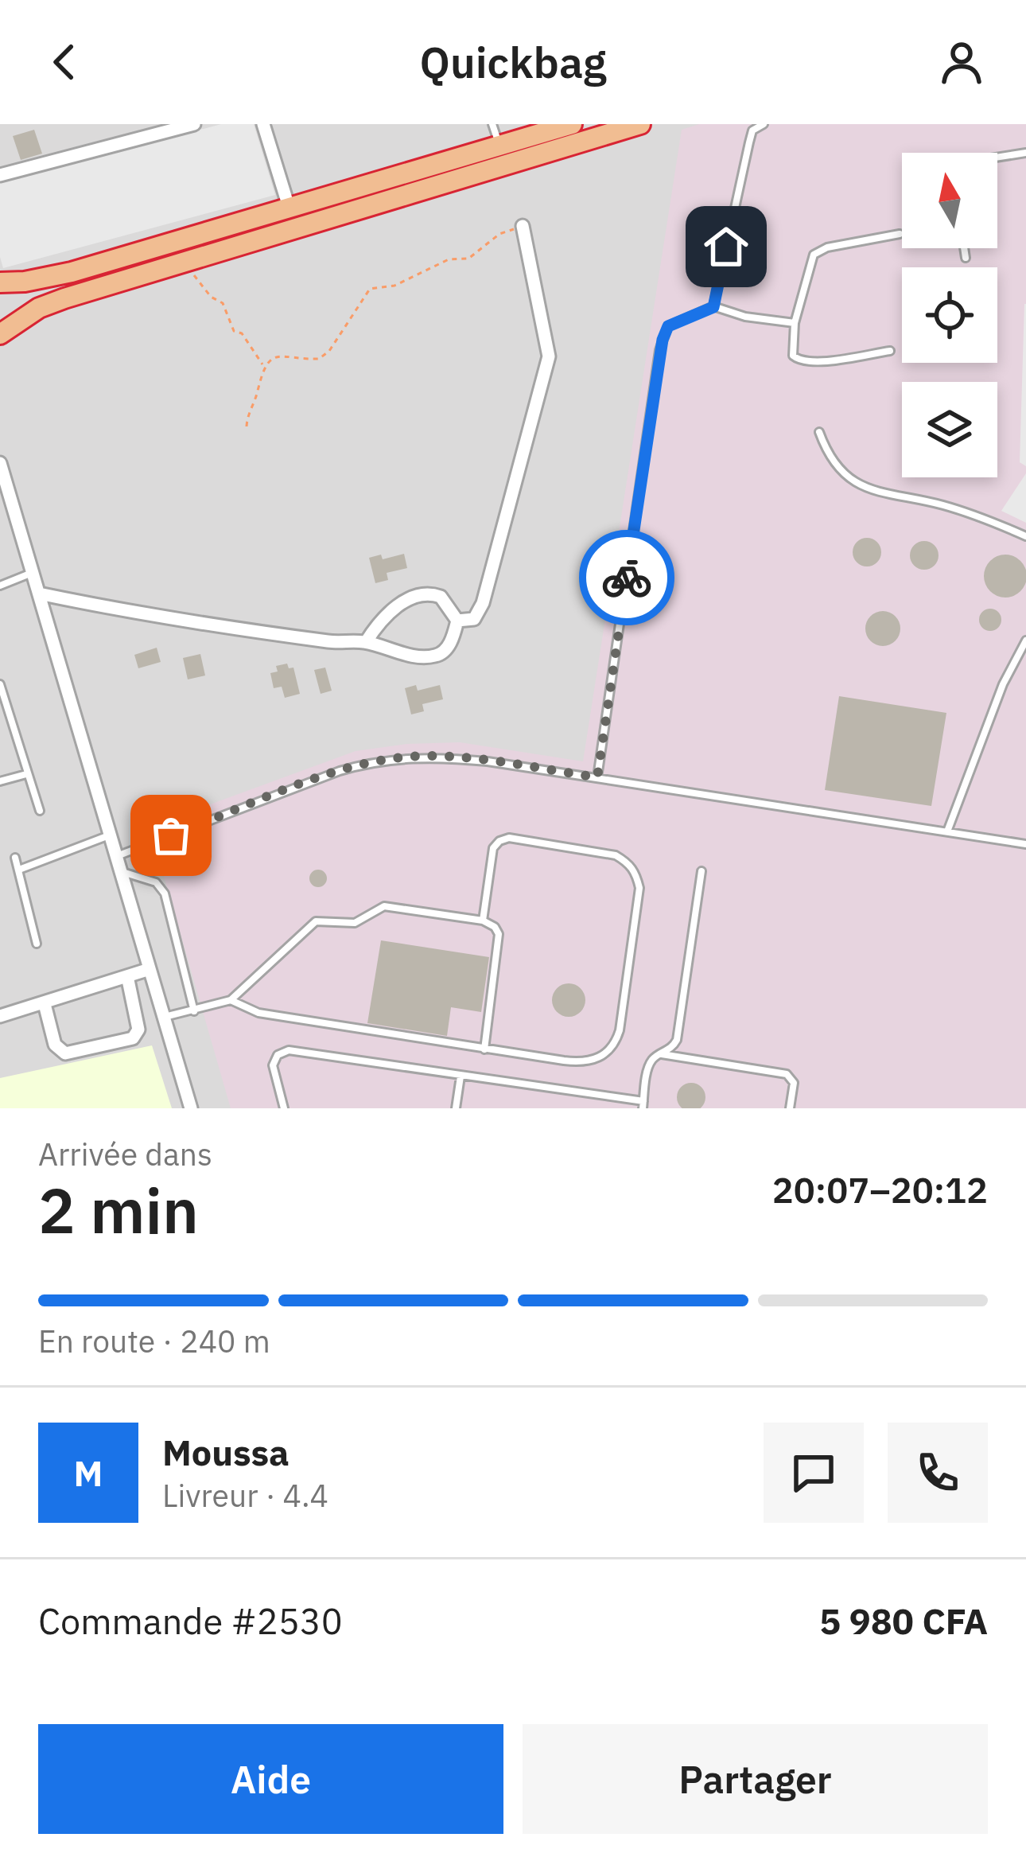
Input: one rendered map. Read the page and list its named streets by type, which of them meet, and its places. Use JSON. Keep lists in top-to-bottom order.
{
  "north": "top",
  "page": {
    "header": "Quickbag",
    "heading": ["2 min", "Arrivée dans", "20:07–20:12"],
    "panel": [
      "Moussa",
      "Livreur · 4.4",
      "Commande #2530",
      "5 980 CFA"
    ],
    "bar": "En route · 240 m",
    "round": "M",
    "buttons": ["Aide", "Partager"]
  }
}
